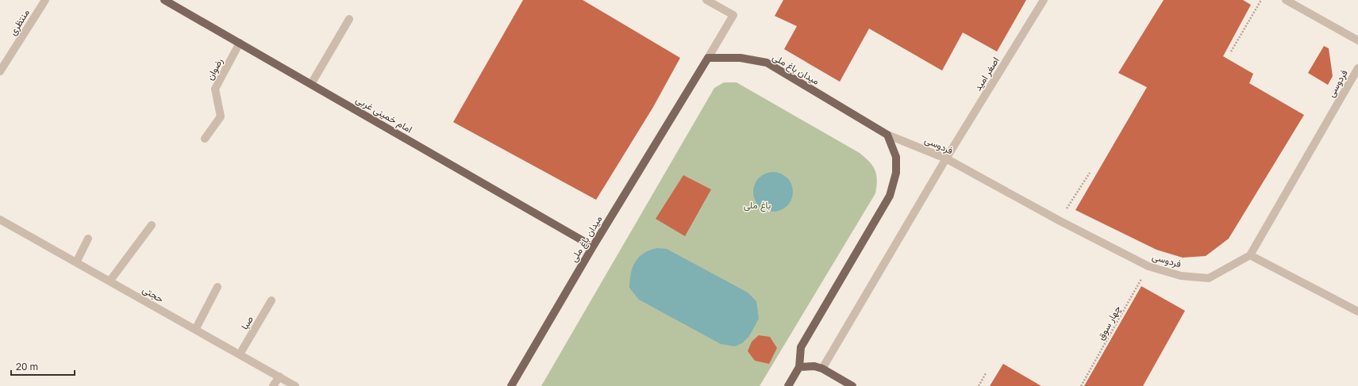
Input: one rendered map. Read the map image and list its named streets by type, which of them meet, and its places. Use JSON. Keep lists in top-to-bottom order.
{
  "streets": {
    "main road": ["میدان باغ ملی", "امام خمینی غربی"],
    "street": [
      "منتظری",
      "رضوان",
      "اصغر امید",
      "فردوسی",
      "حجتی",
      "صبا"
    ],
    "path": ["چهار سوق"]
  },
  "crossings": [
    ["رضوان", "امام خمینی غربی"],
    ["میدان باغ ملی", "فردوسی"],
    ["میدان باغ ملی", "امام خمینی غربی"],
    ["اصغر امید", "فردوسی"],
    ["فردوسی", "چهار سوق"],
    ["حجتی", "صبا"]
  ],
  "parks": ["باغ ملی"],
  "scale_bar": "20 m"
}
